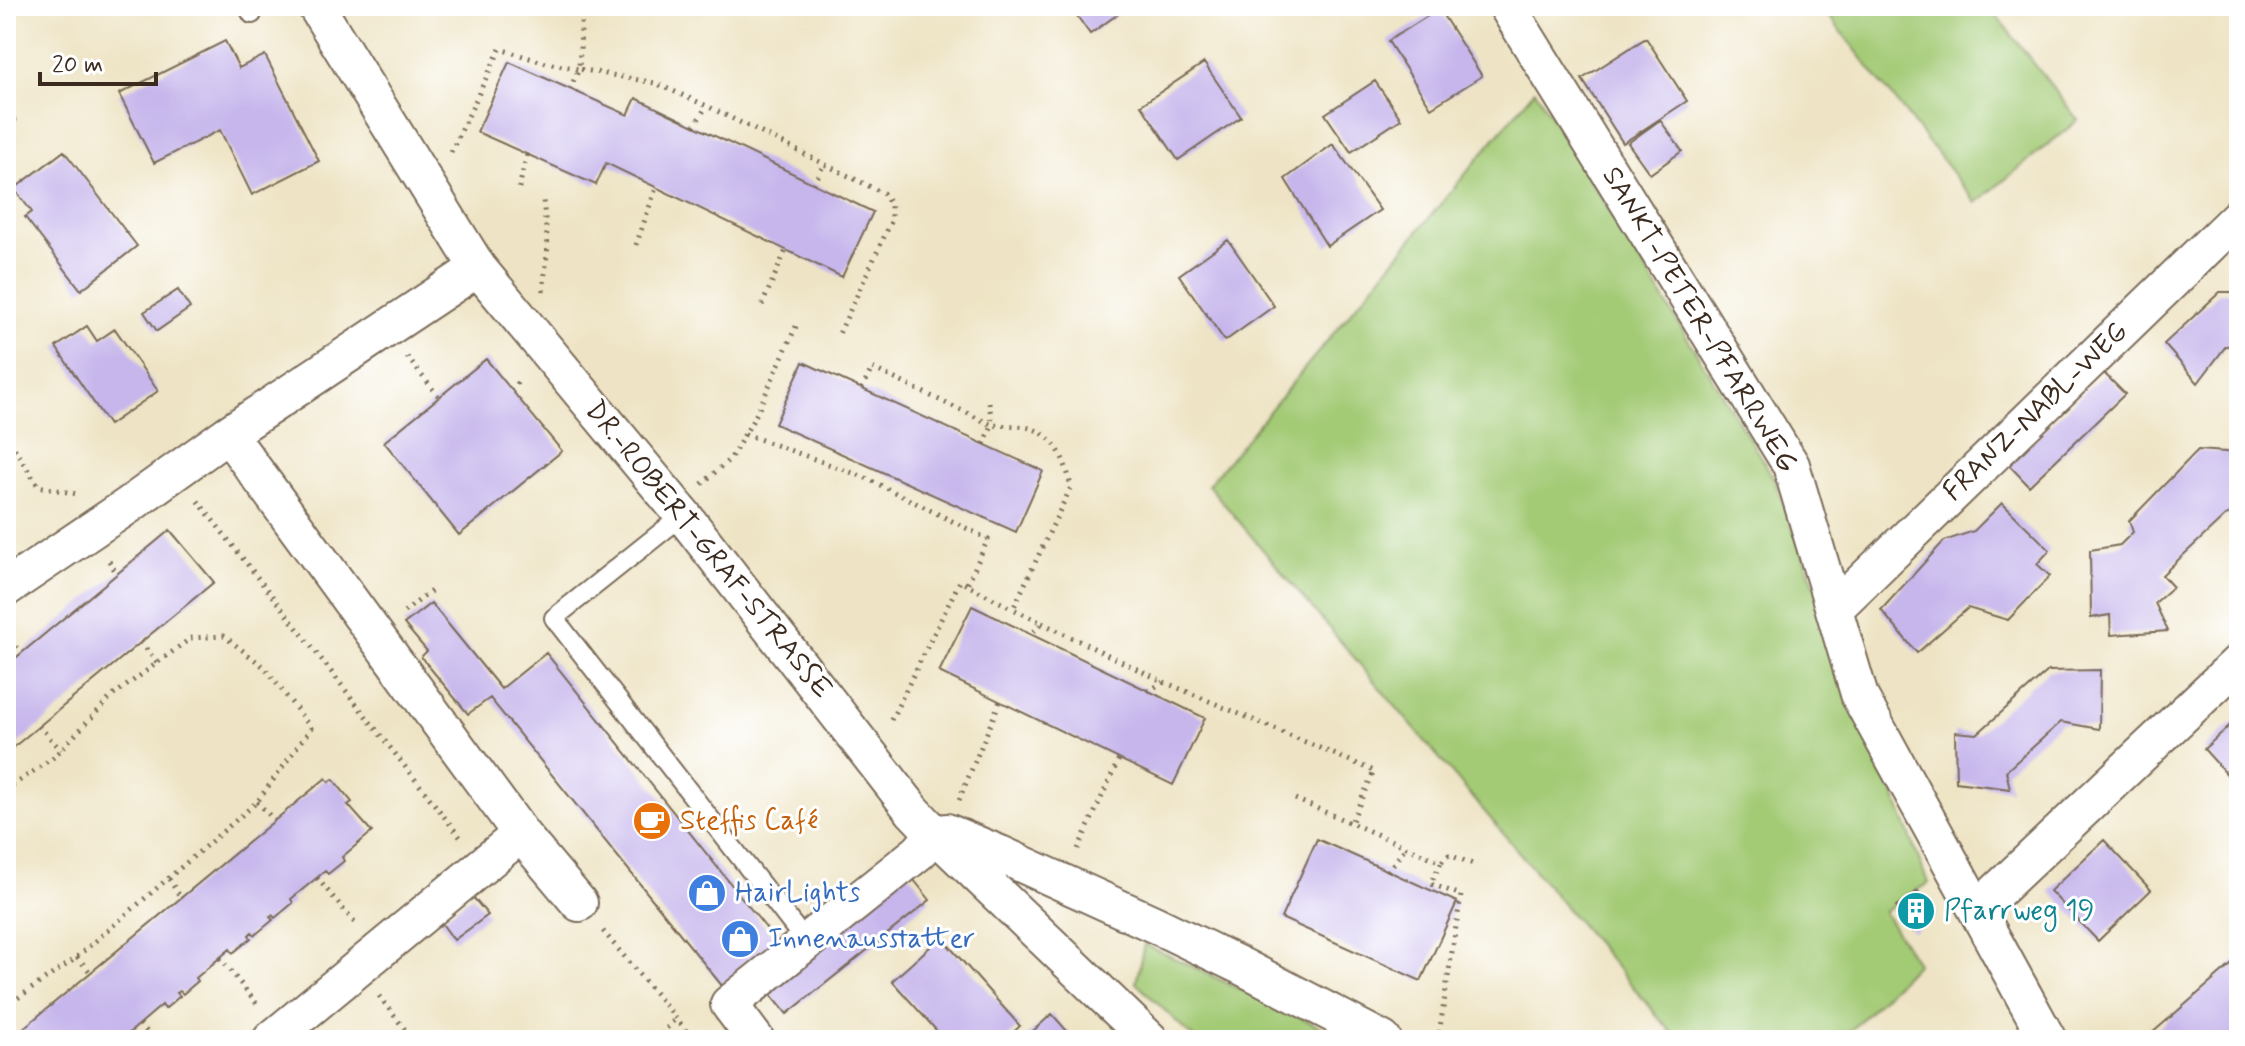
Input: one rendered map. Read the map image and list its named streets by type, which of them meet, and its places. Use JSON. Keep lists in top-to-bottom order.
{
  "streets": {
    "street": ["SANKT-PETER-PFARRWEG", "FRANZ-NABL-WEG", "DR.-ROBERT-GRAF-STRASSE"]
  },
  "crossings": [
    ["SANKT-PETER-PFARRWEG", "FRANZ-NABL-WEG"]
  ],
  "places": {
    "cafe": ["Steffis Café"],
    "shop": ["HairLights", "Innenausstatter"],
    "building": ["Pfarrweg 19"]
  },
  "scale_bar": "20 m"
}
